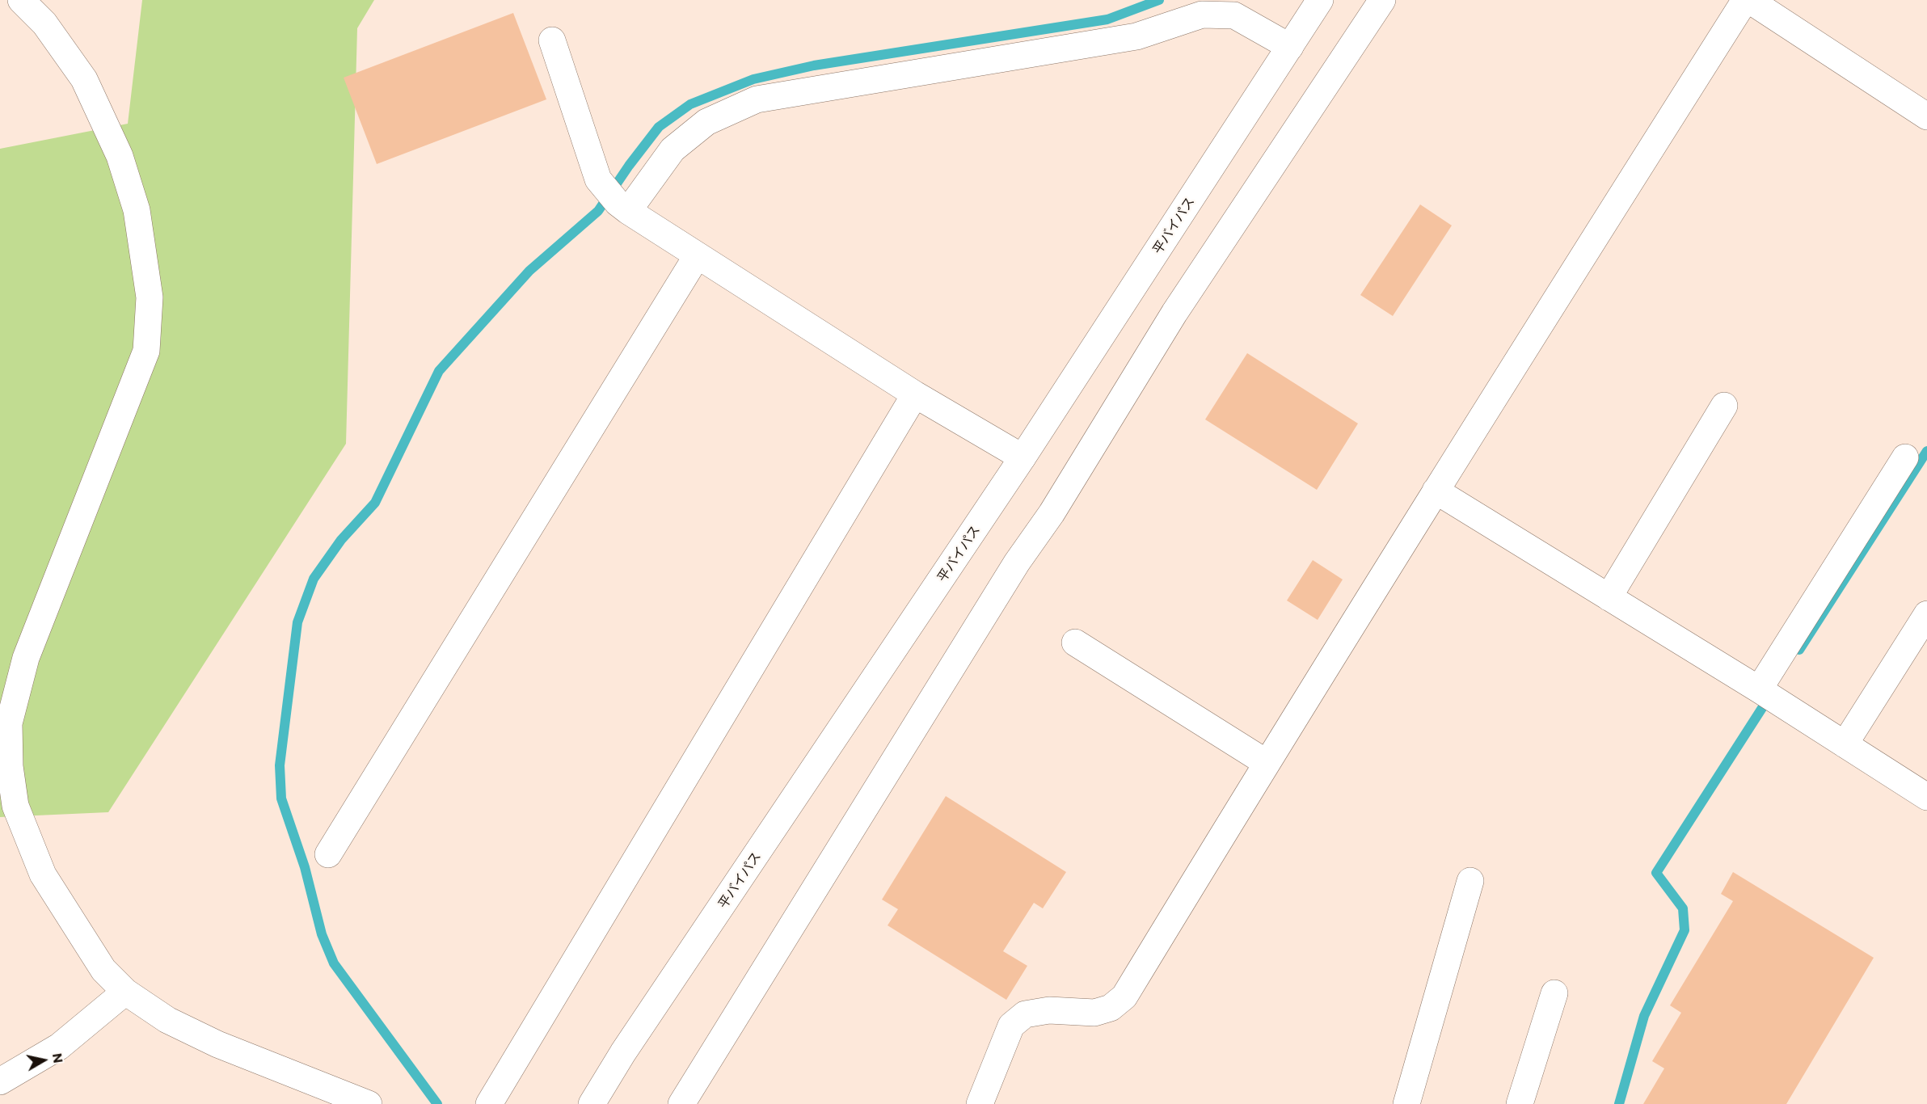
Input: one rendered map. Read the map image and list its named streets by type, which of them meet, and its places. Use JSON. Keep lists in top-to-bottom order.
{
  "streets": {
    "main road": ["平バイパス"]
  },
  "north": "right"
}
